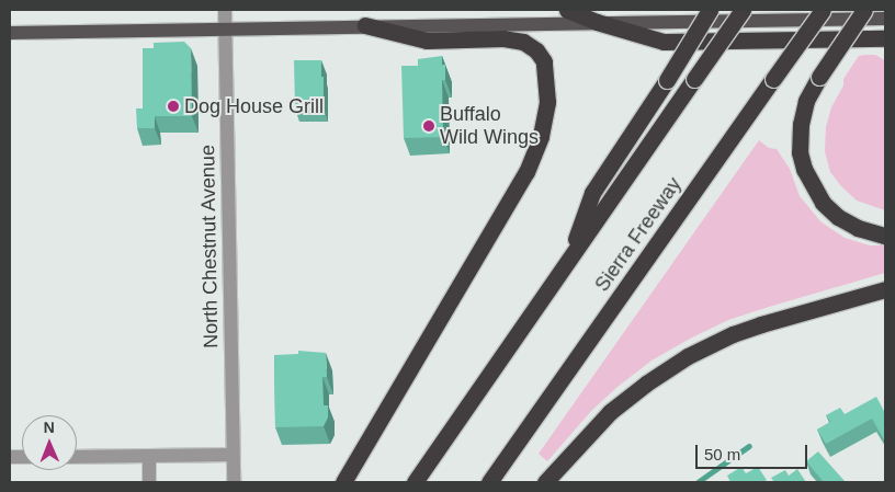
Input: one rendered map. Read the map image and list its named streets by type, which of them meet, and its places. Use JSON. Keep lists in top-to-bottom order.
{
  "streets": {
    "highway": ["Sierra Freeway"],
    "street": ["North Chestnut Avenue"]
  },
  "places": ["Dog House Grill", "Buffalo Wild Wings"],
  "scale_bar": "50 m",
  "north": "top"
}
